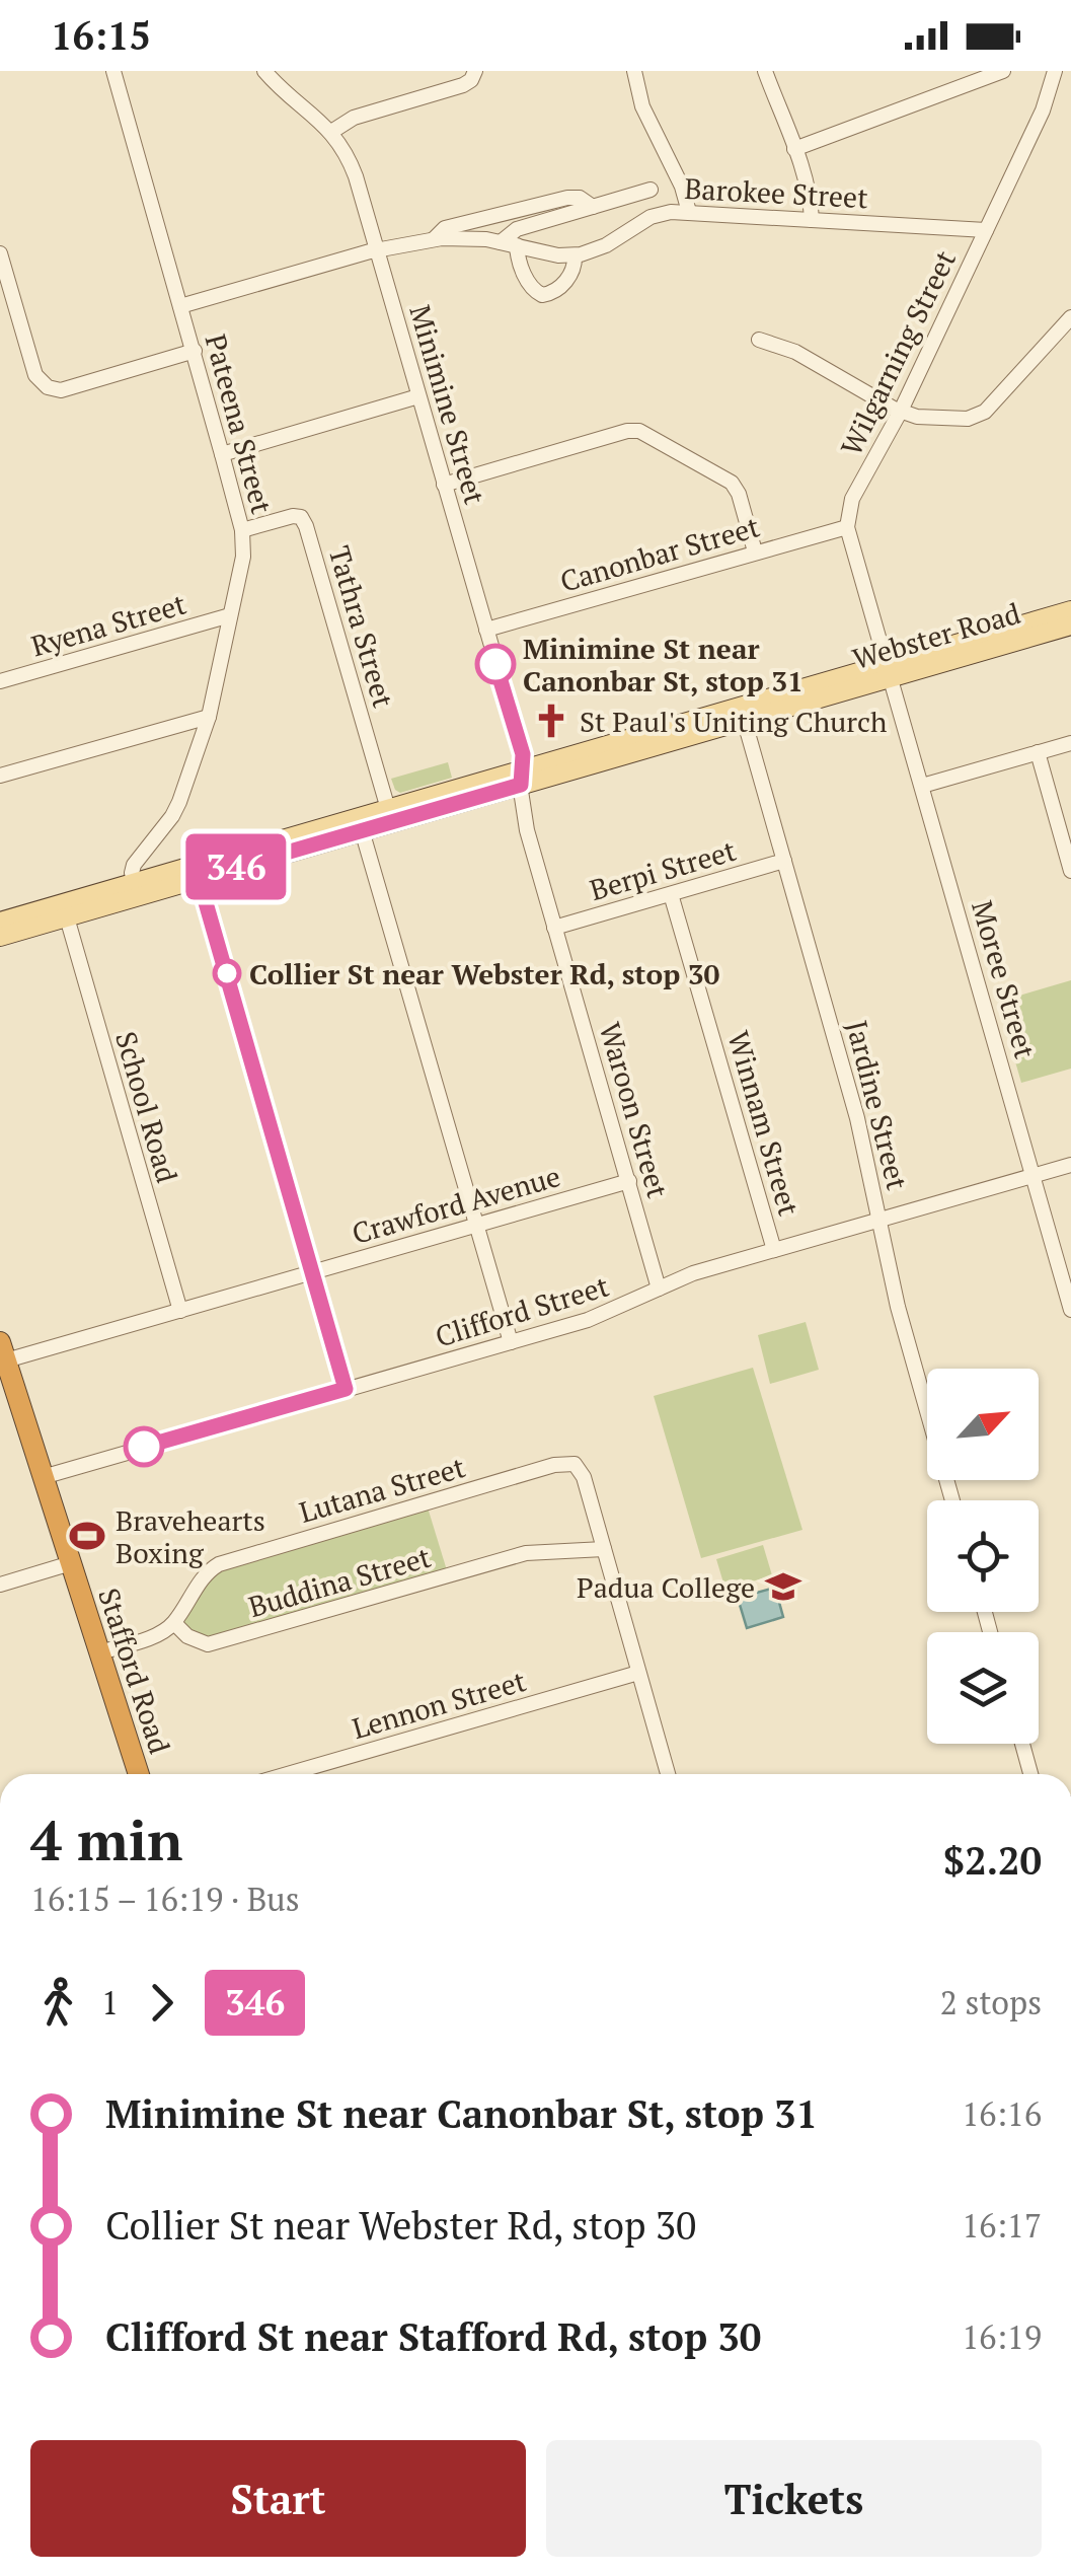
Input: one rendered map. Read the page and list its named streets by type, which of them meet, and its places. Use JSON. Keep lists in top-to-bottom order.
{
  "streets": {
    "highway": ["Stafford Road"],
    "main road": ["Webster Road"],
    "street": [
      "Barokee Street",
      "Wilgarning Street",
      "Minimine Street",
      "Pateena Street",
      "Canonbar Street",
      "Ryena Street",
      "Tathra Street",
      "Berpi Street",
      "Moree Street",
      "Jardine Street",
      "School Road",
      "Waroon Street",
      "Winnam Street",
      "Crawford Avenue",
      "Clifford Street",
      "Lutana Street",
      "Buddina Street",
      "Lennon Street"
    ]
  },
  "crossings": [
    ["Barokee Street", "Wilgarning Street"],
    ["Barokee Street", "Minimine Street"],
    ["Barokee Street", "Pateena Street"],
    ["Wilgarning Street", "Canonbar Street"],
    ["Minimine Street", "Canonbar Street"],
    ["Minimine Street", "Webster Road"],
    ["Minimine Street", "Waroon Street"],
    ["Pateena Street", "Ryena Street"],
    ["Pateena Street", "Tathra Street"],
    ["Pateena Street", "Webster Road"],
    ["Tathra Street", "Webster Road"],
    ["Webster Road", "Moree Street"],
    ["Webster Road", "Jardine Street"],
    ["Webster Road", "School Road"],
    ["Webster Road", "Waroon Street"],
    ["Berpi Street", "Jardine Street"],
    ["Berpi Street", "Waroon Street"],
    ["Berpi Street", "Winnam Street"],
    ["Moree Street", "Clifford Street"],
    ["Jardine Street", "Clifford Street"],
    ["School Road", "Crawford Avenue"],
    ["Waroon Street", "Crawford Avenue"],
    ["Waroon Street", "Clifford Street"],
    ["Winnam Street", "Clifford Street"],
    ["Crawford Avenue", "Stafford Road"],
    ["Clifford Street", "Stafford Road"],
    ["Lutana Street", "Buddina Street"]
  ],
  "places": {
    "other": ["Minimine St near Canonbar St, stop 31", "Collier St near Webster Rd, stop 30"],
    "church": ["St Paul's Uniting Church"],
    "sports": ["Bravehearts Boxing"],
    "school or university": ["Padua College"]
  },
  "lines": ["bus line 346"],
  "north": "top right",
  "page": {
    "status": "16:15",
    "on_map": "346",
    "heading": ["4 min", "16:15 – 16:19 · Bus", "$2.20"],
    "legs": ["1", "346", "2 stops"],
    "list": [
      {
        "name": "Minimine St near Canonbar St, stop 31",
        "value": "16:16"
      },
      {
        "name": "Collier St near Webster Rd, stop 30",
        "value": "16:17"
      },
      {
        "name": "Clifford St near Stafford Rd, stop 30",
        "value": "16:19"
      }
    ],
    "buttons": ["Start", "Tickets"]
  }
}
